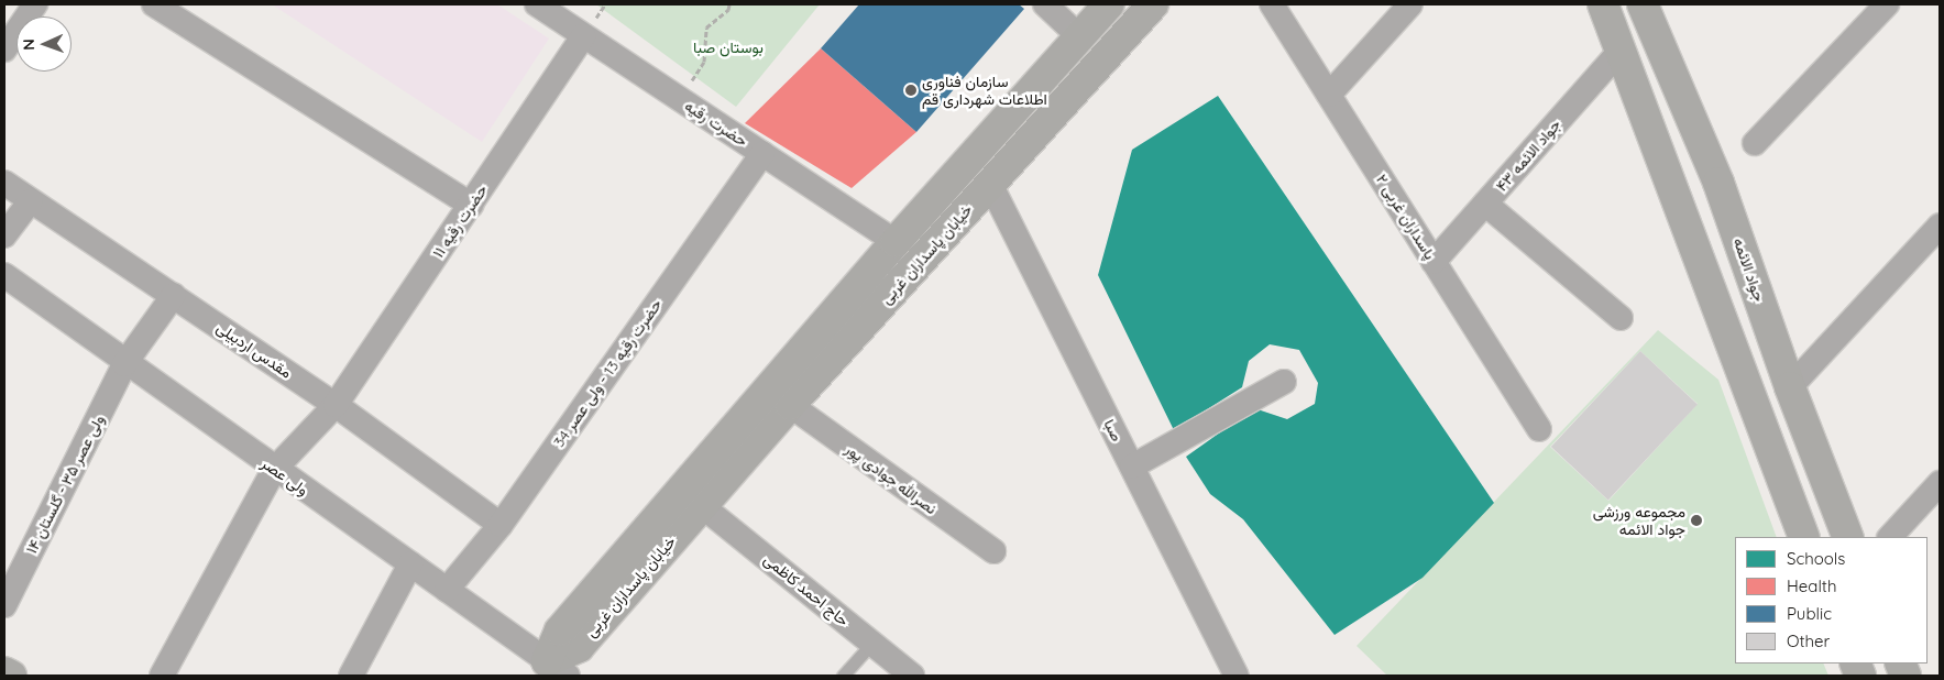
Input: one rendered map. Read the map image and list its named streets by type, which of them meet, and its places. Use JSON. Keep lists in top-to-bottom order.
{
  "streets": {
    "street": [
      "حضرت رقیه",
      "جواد الائمه ۴۳",
      "پاسداران غربی ۲",
      "حضرت رقیه ۱۱",
      "خیابان پاسداران غربی",
      "جواد الائمه",
      "مقدس اردبیلی",
      "حضرت رقیه 13 - ولی عصر 34",
      "صبا",
      "ولی عصر",
      "نصرالله جوادی پور",
      "ولی عصر ۳۵ - گلستان ۱۴",
      "حاج احمد کاظمی"
    ]
  },
  "crossings": [
    ["حضرت رقیه", "حضرت رقیه ۱۱"],
    ["حضرت رقیه", "خیابان پاسداران غربی"],
    ["حضرت رقیه", "حضرت رقیه 13 - ولی عصر 34"],
    ["جواد الائمه ۴۳", "پاسداران غربی ۲"],
    ["حضرت رقیه ۱۱", "مقدس اردبیلی"],
    ["حضرت رقیه ۱۱", "ولی عصر"],
    ["خیابان پاسداران غربی", "صبا"],
    ["خیابان پاسداران غربی", "ولی عصر"],
    ["خیابان پاسداران غربی", "نصرالله جوادی پور"],
    ["خیابان پاسداران غربی", "حاج احمد کاظمی"],
    ["مقدس اردبیلی", "حضرت رقیه 13 - ولی عصر 34"],
    ["مقدس اردبیلی", "ولی عصر ۳۵ - گلستان ۱۴"],
    ["حضرت رقیه 13 - ولی عصر 34", "ولی عصر"],
    ["ولی عصر", "ولی عصر ۳۵ - گلستان ۱۴"]
  ],
  "parks": ["بوستان صبا"],
  "places": ["سازمان فناوری اطلاعات شهرداری قم", "مجموعه ورزشی جواد الائمه"],
  "legend": [
    "Schools",
    "Health",
    "Public",
    "Other"
  ],
  "north": "left"
}
